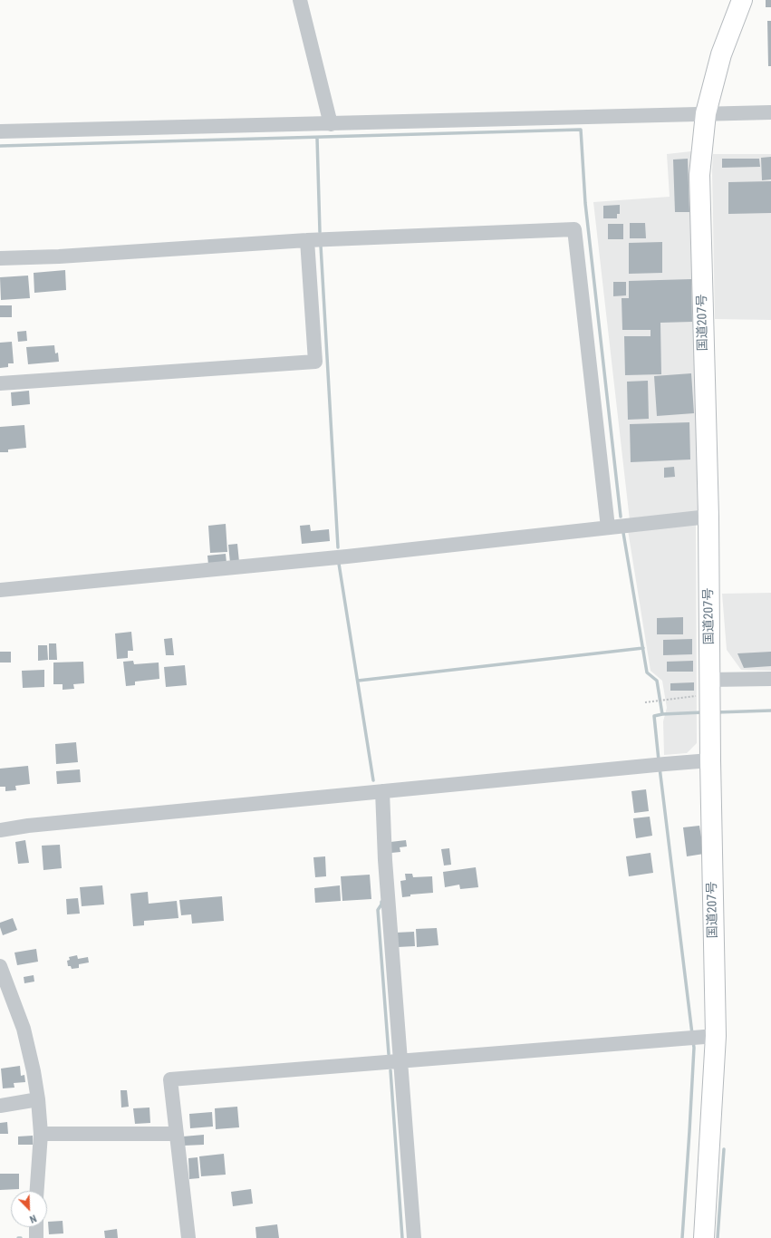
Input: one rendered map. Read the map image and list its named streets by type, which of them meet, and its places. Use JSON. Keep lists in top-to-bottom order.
{
  "streets": {
    "highway": ["国道207号"]
  },
  "north": "bottom right"
}
